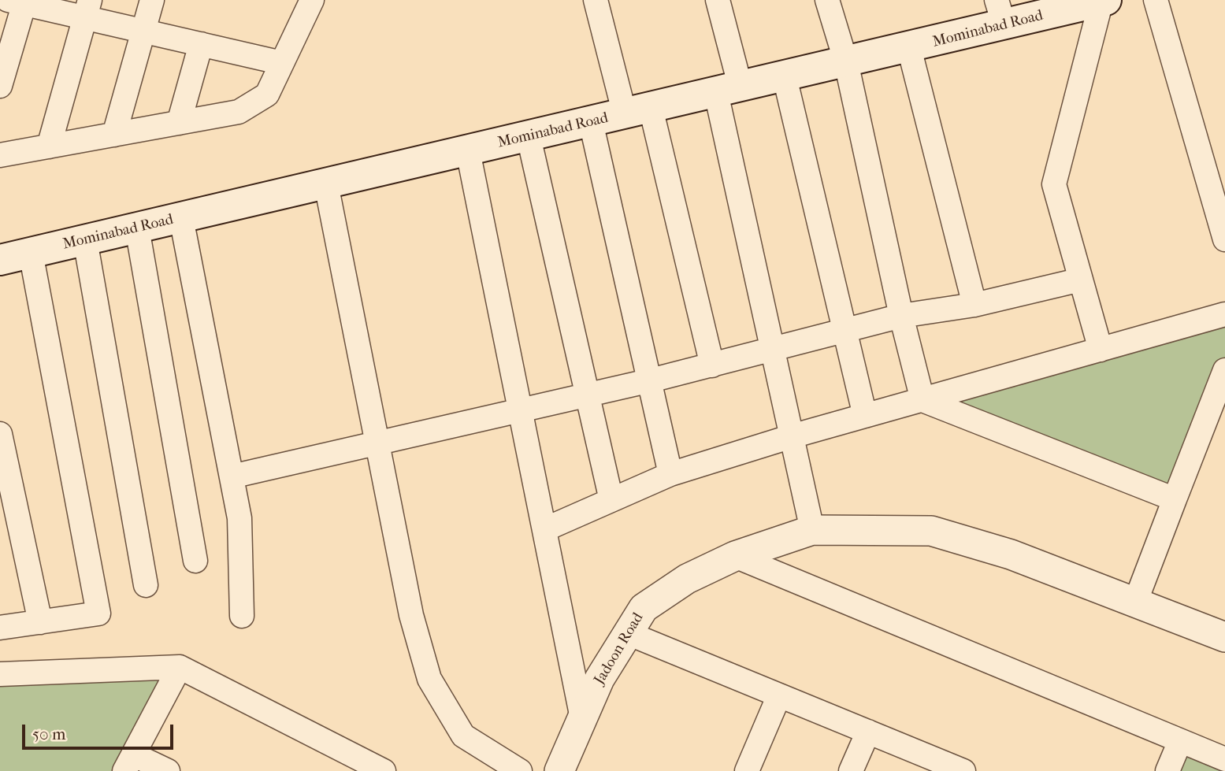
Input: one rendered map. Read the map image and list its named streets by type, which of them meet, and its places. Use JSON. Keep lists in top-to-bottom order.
{
  "streets": {
    "main road": ["Mominabad Road"],
    "street": ["Jadoon Road"]
  },
  "scale_bar": "50 m"
}
